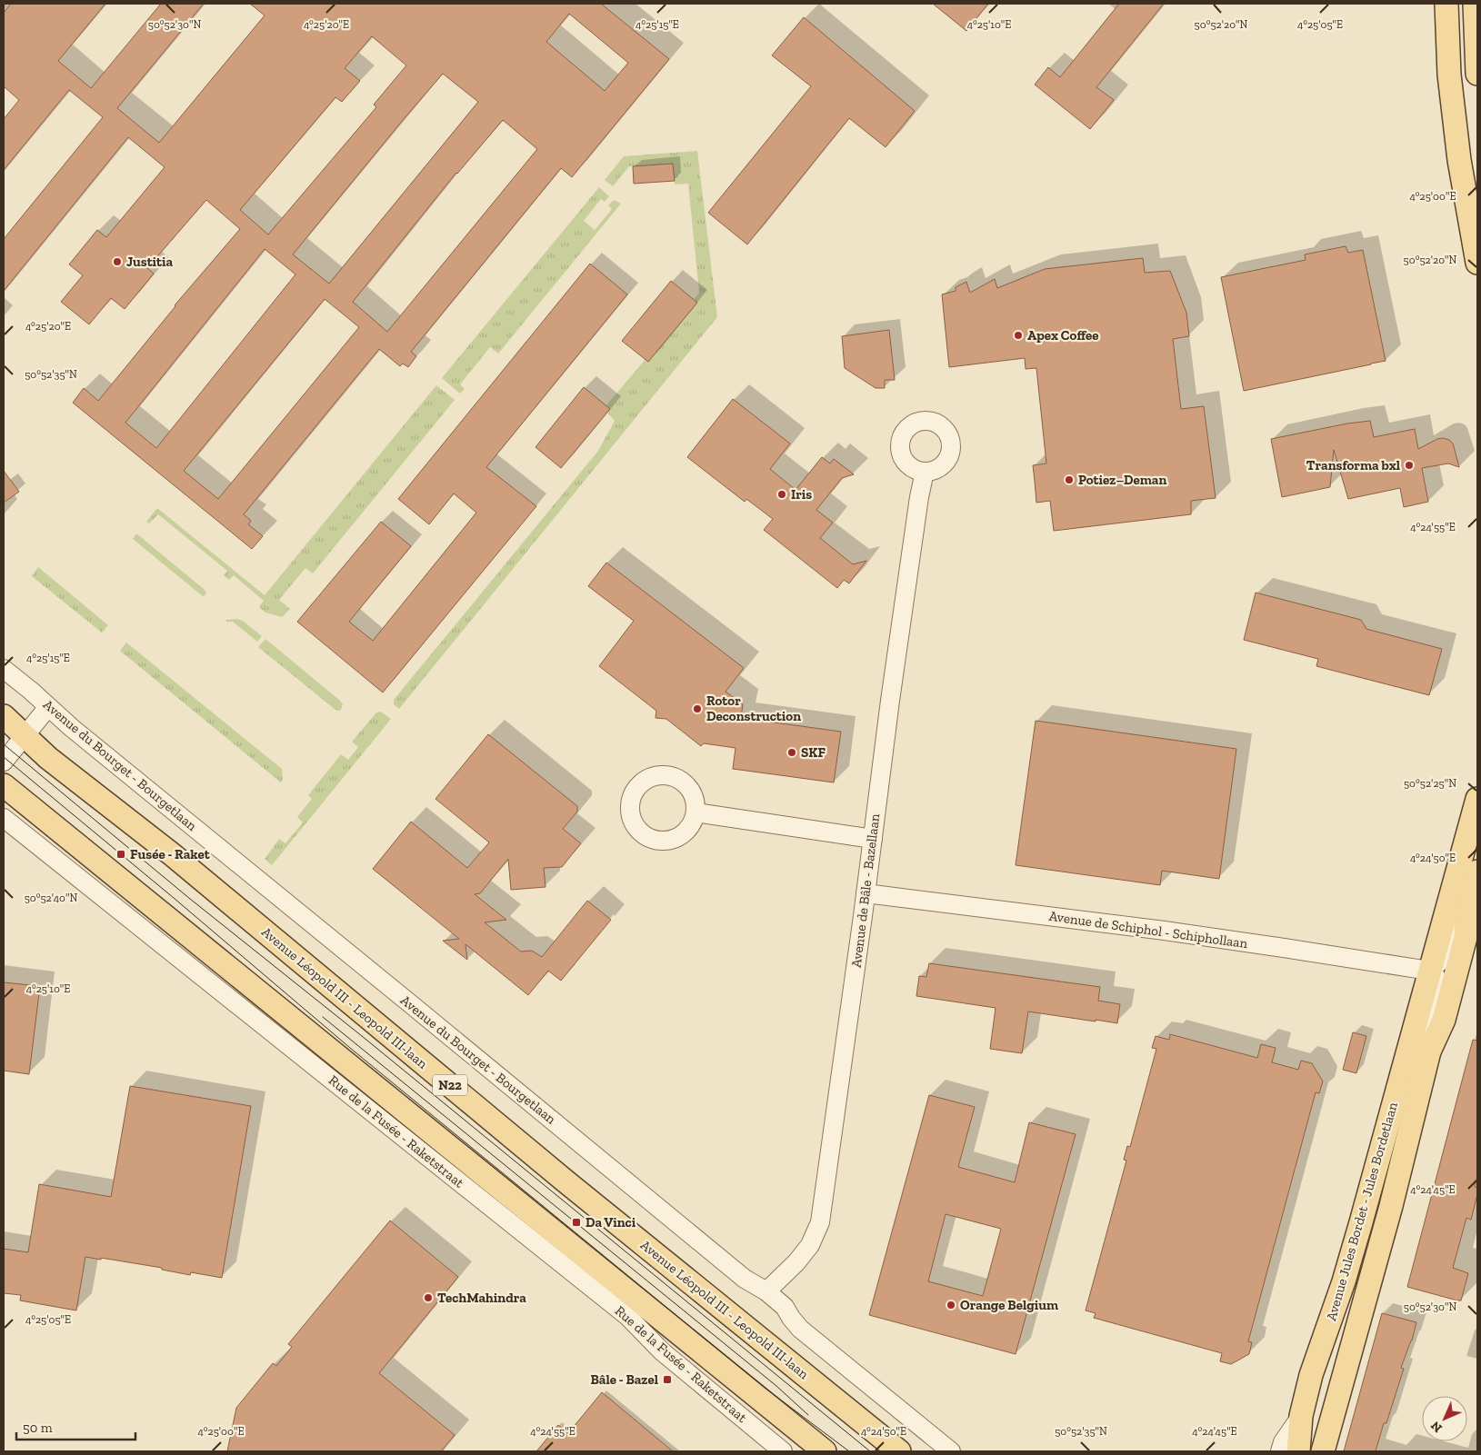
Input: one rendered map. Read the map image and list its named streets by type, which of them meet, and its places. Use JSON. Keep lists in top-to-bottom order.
{
  "streets": {
    "main road": ["Avenue Léopold III - Leopold III-laan", "N22", "Avenue Jules Bordet - Jules Bordetlaan"],
    "street": [
      "Avenue du Bourget - Bourgetlaan",
      "Avenue de Bâle - Bazellaan",
      "Avenue de Schiphol - Schiphollaan",
      "Rue de la Fusée - Raketstraat"
    ]
  },
  "crossings": [
    ["Avenue du Bourget - Bourgetlaan", "Avenue de Bâle - Bazellaan"],
    ["Avenue de Bâle - Bazellaan", "Avenue de Schiphol - Schiphollaan"],
    ["Avenue de Schiphol - Schiphollaan", "Avenue Jules Bordet - Jules Bordetlaan"]
  ],
  "places": {
    "other": [
      "Justitia",
      "Apex Coffee",
      "Transforma bxl",
      "Potiez–Deman",
      "Iris",
      "Rotor Deconstruction",
      "SKF",
      "TechMahindra",
      "Orange Belgium"
    ],
    "transit": ["Fusée - Raket", "Da Vinci", "Bâle - Bazel"]
  },
  "scale_bar": "50 m",
  "north": "bottom left",
  "coordinates": [
    "50°52'30\"N",
    "4°25'20\"E",
    "4°25'15\"E",
    "4°25'10\"E",
    "50°52'20\"N",
    "4°25'05\"E",
    "4°25'00\"E",
    "50°52'35\"N",
    "4°24'55\"E",
    "50°52'25\"N",
    "4°24'50\"E",
    "50°52'40\"N",
    "4°24'45\"E"
  ]
}
